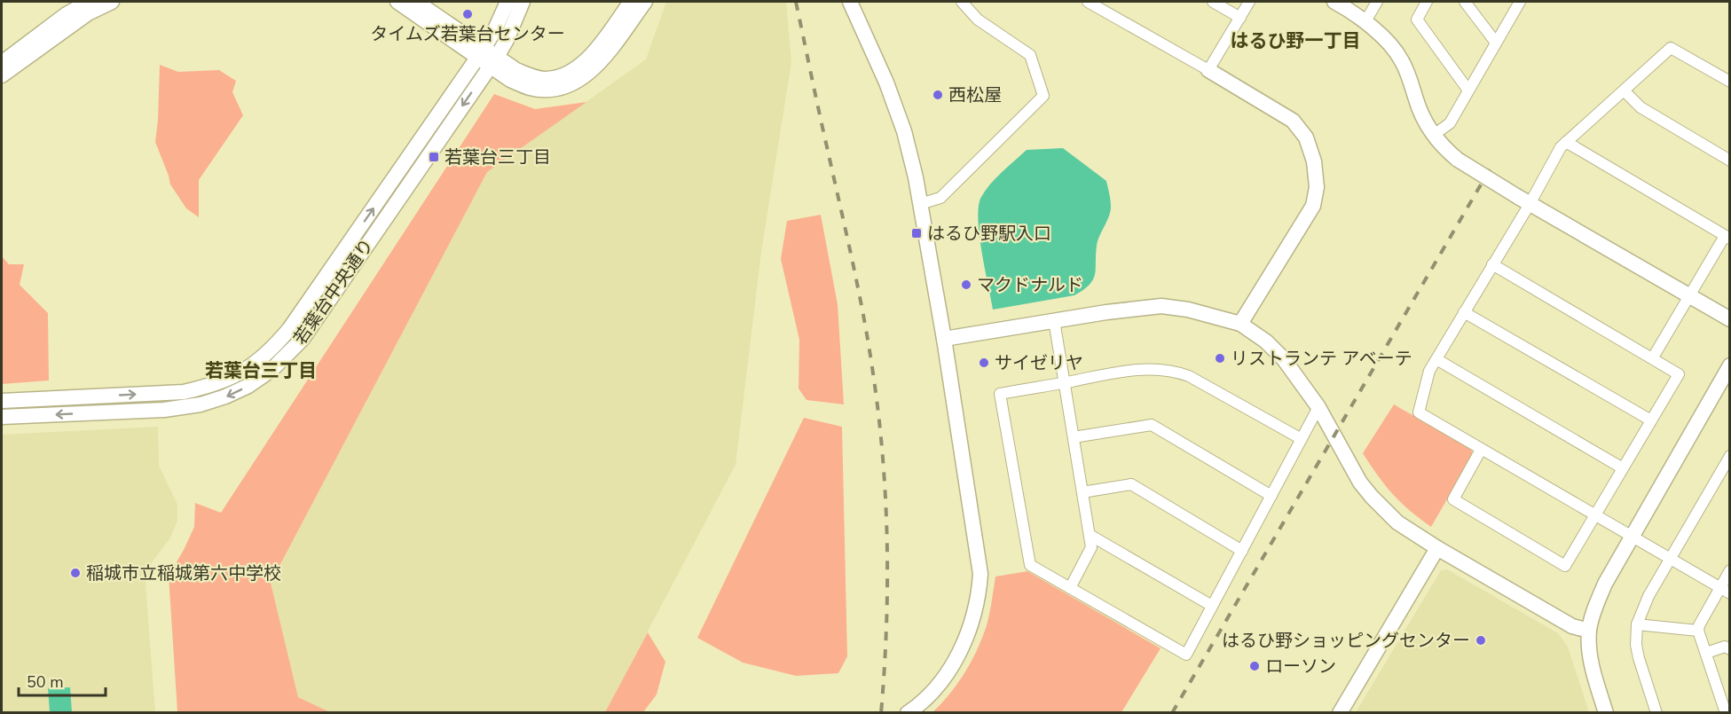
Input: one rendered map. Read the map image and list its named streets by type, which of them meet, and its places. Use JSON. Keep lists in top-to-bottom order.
{
  "streets": {
    "street": ["若葉台中央通り"]
  },
  "districts": ["はるひ野一丁目", "若葉台三丁目"],
  "places": {
    "other": [
      "タイムズ若葉台センター",
      "西松屋",
      "マクドナルド",
      "リストランテ アベーテ",
      "サイゼリヤ",
      "稲城市立稲城第六中学校",
      "はるひ野ショッピングセンター",
      "ローソン"
    ],
    "transit": ["若葉台三丁目", "はるひ野駅入口"]
  },
  "scale_bar": "50 m"
}
